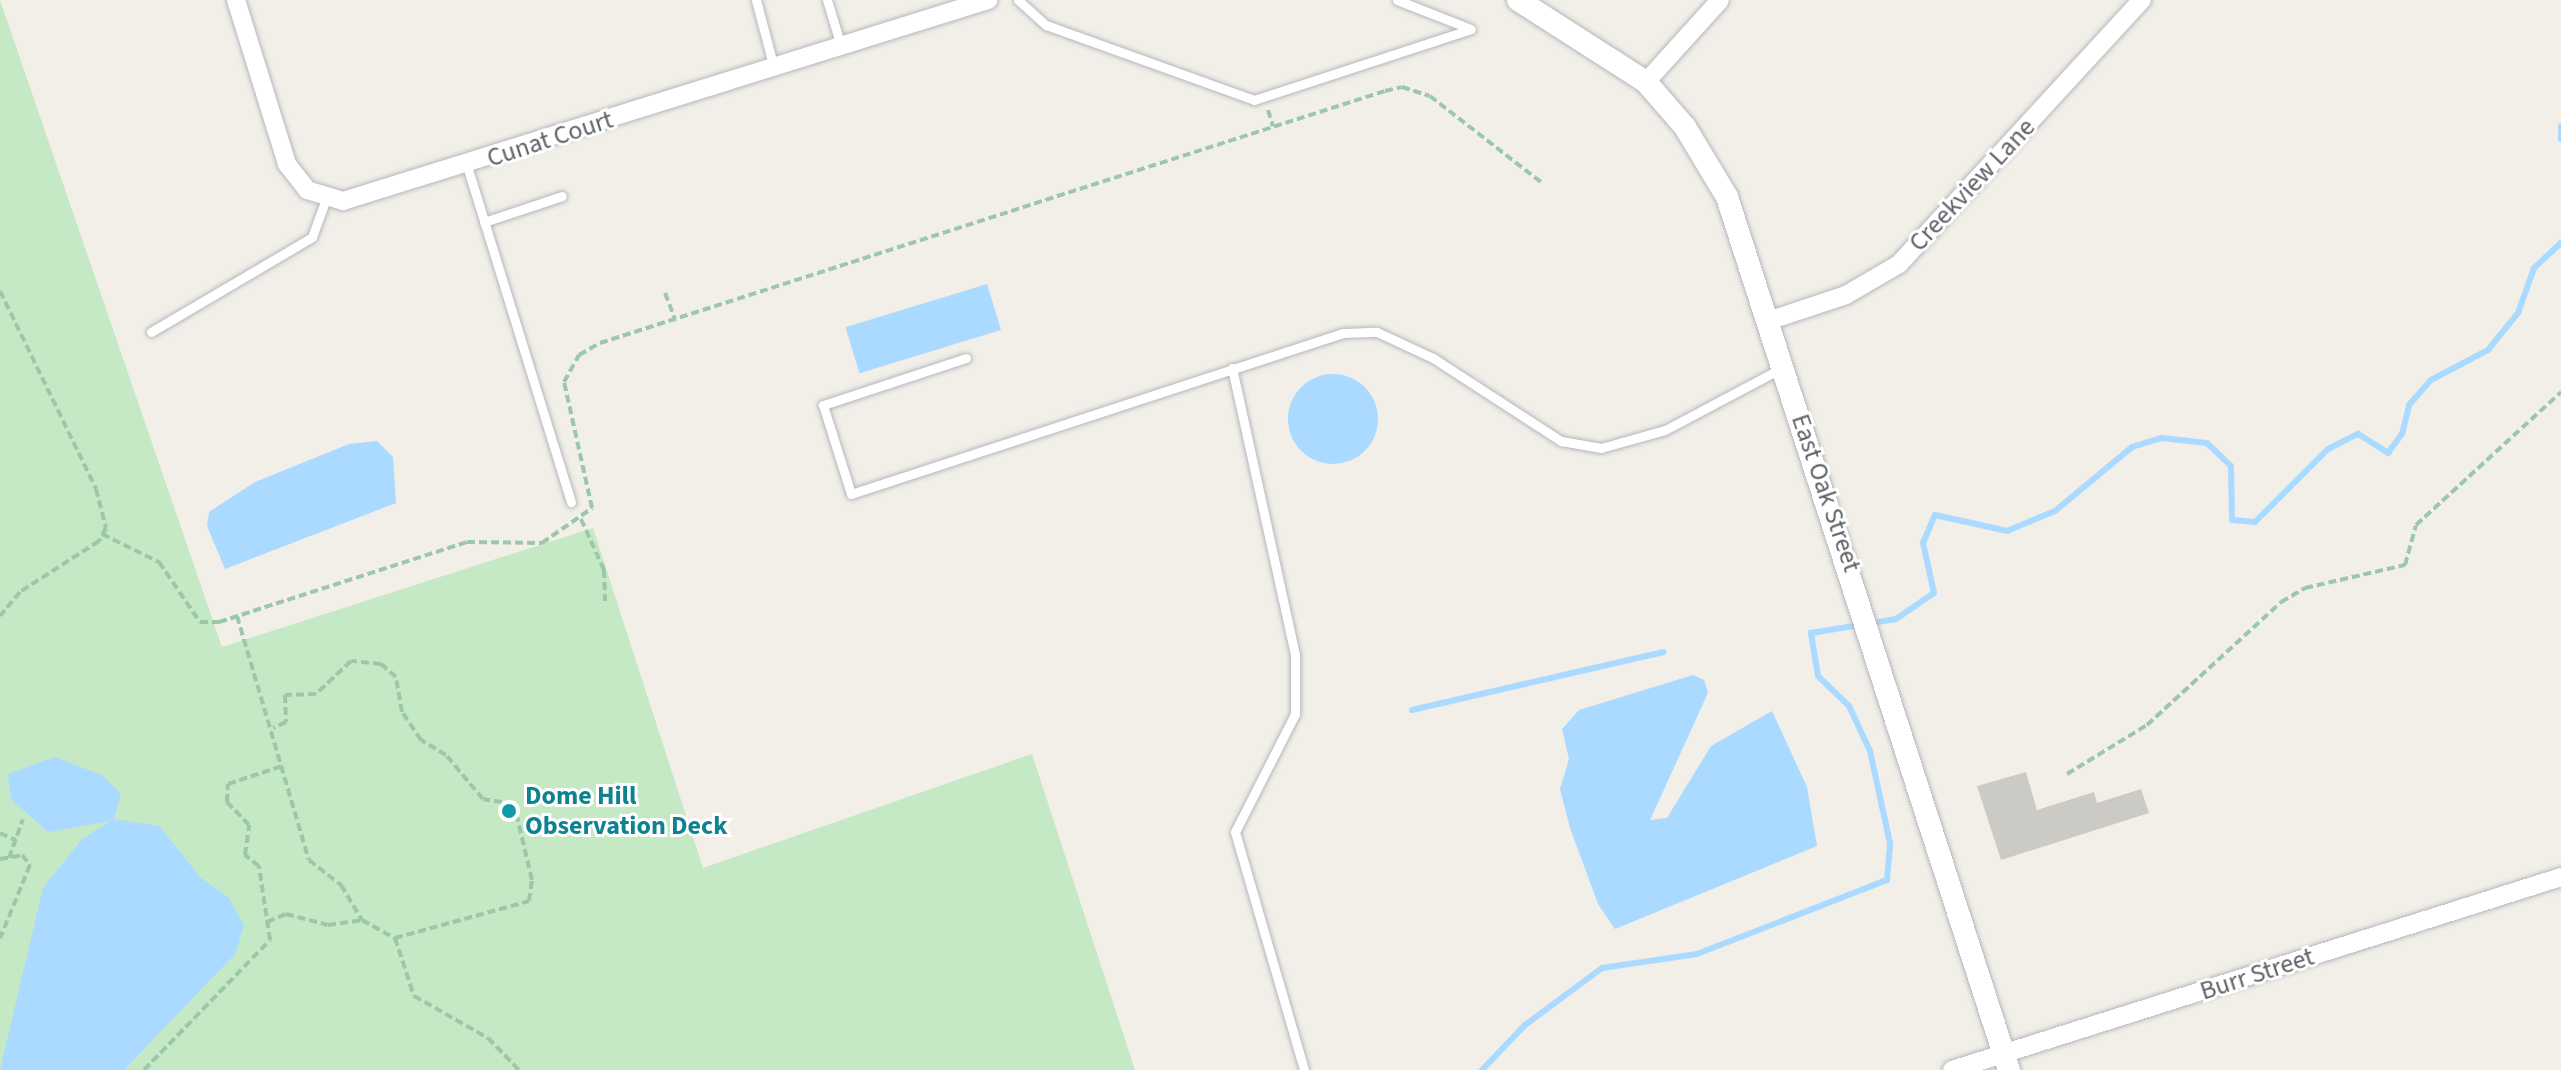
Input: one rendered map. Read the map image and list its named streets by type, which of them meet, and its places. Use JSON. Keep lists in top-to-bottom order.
{
  "streets": {
    "street": [
      "Cunat Court",
      "Creekview Lane",
      "East Oak Street",
      "Burr Street"
    ]
  },
  "crossings": [
    ["Creekview Lane", "East Oak Street"],
    ["East Oak Street", "Burr Street"]
  ],
  "places": ["Dome Hill Observation Deck"]
}
